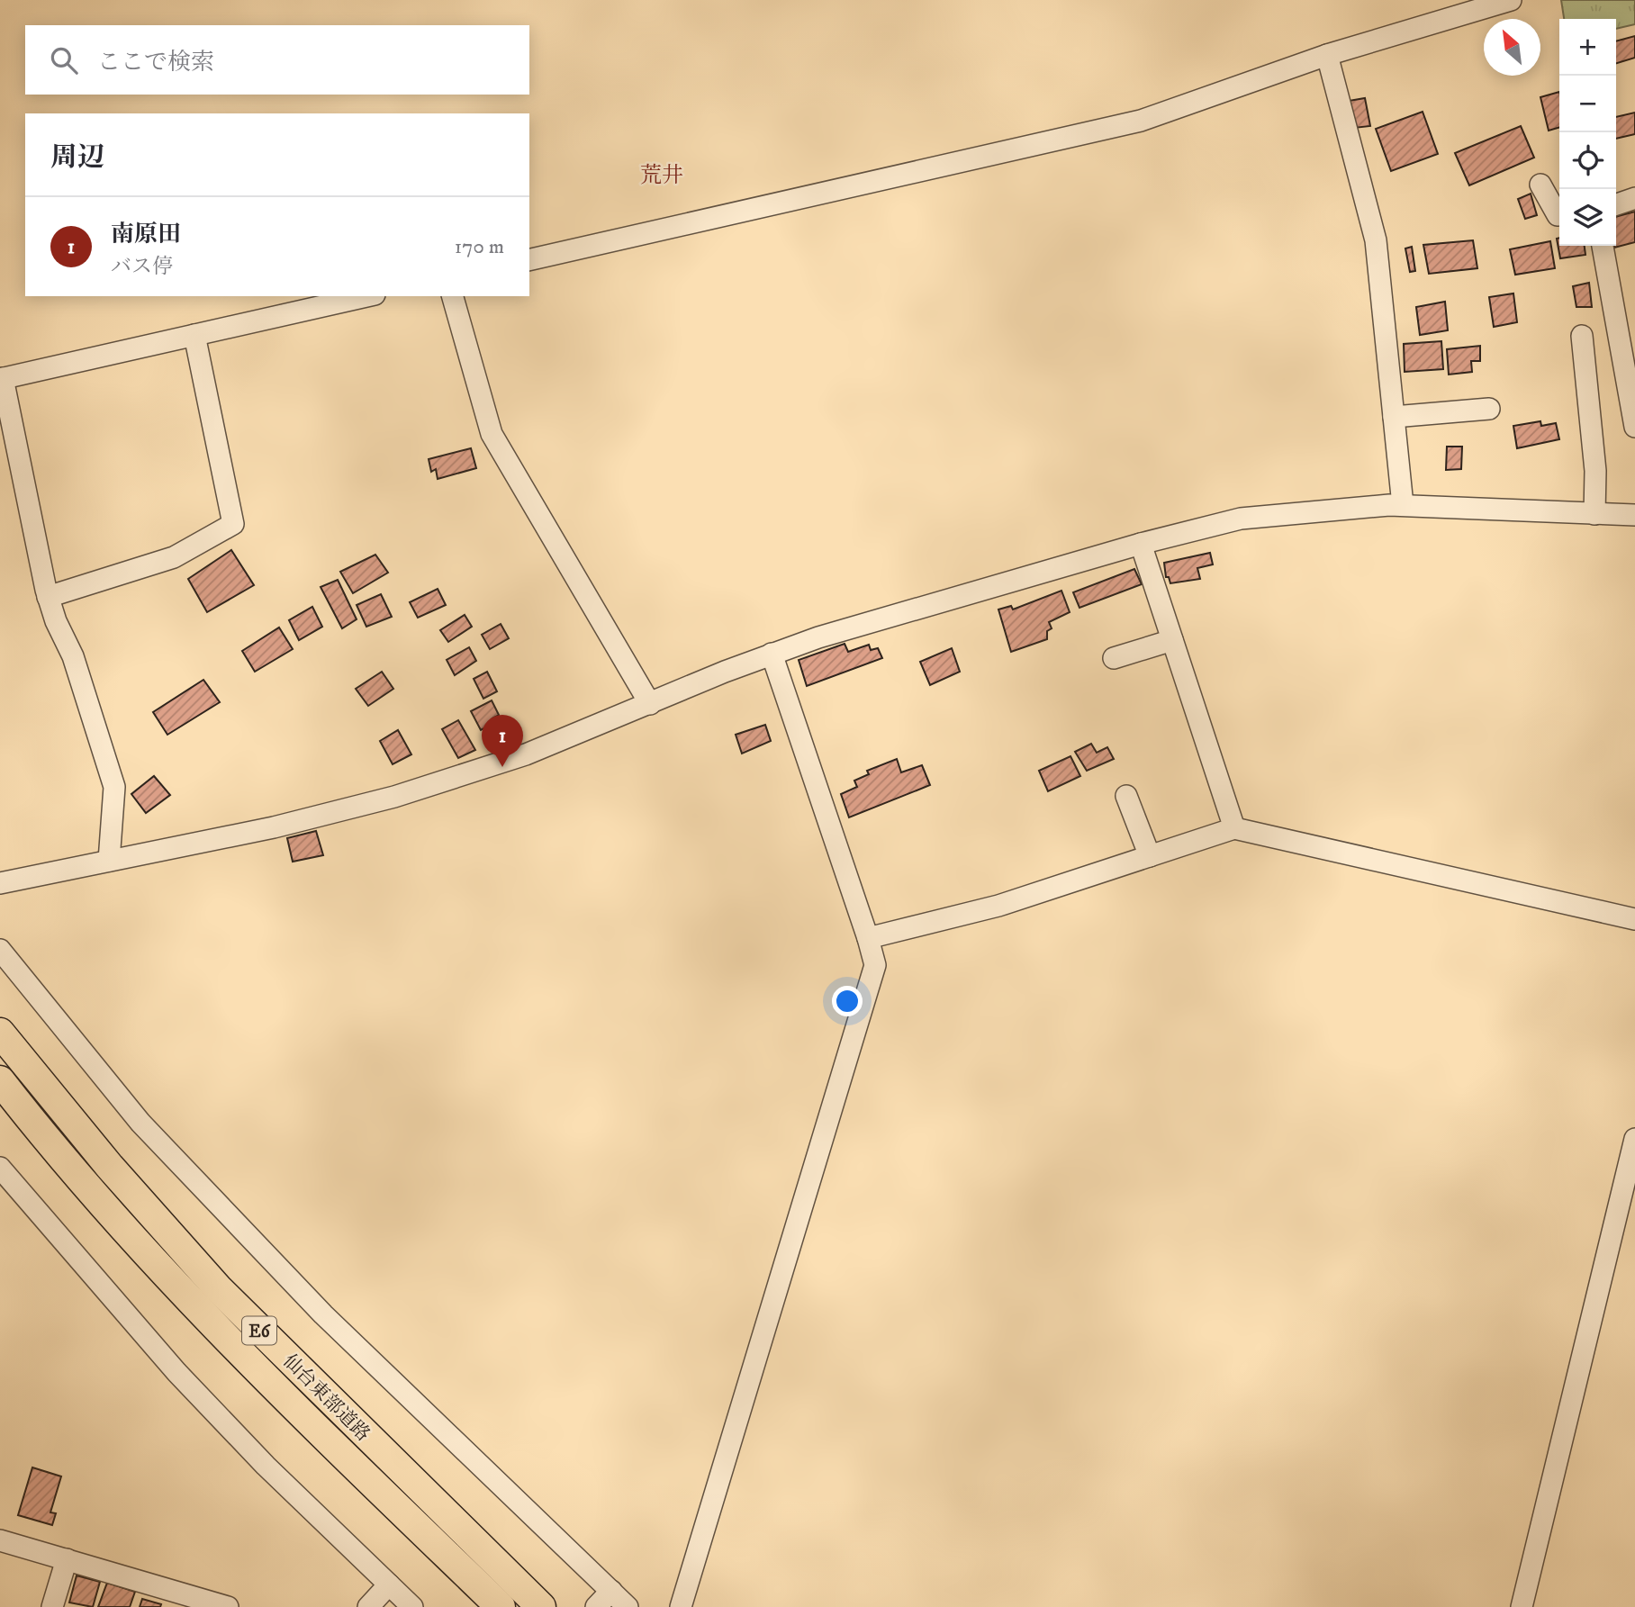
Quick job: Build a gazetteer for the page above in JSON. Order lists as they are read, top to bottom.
{
  "streets": {
    "highway": ["E6", "仙台東部道路"]
  },
  "districts": ["荒井"],
  "north": "top left",
  "page": {
    "map_buttons": ["+", "−"],
    "search": "ここで検索",
    "heading": "周辺",
    "list": [
      {
        "mark": "1",
        "name": "南原田",
        "note": "バス停",
        "value": "170 m"
      }
    ],
    "pins": "1"
  }
}
